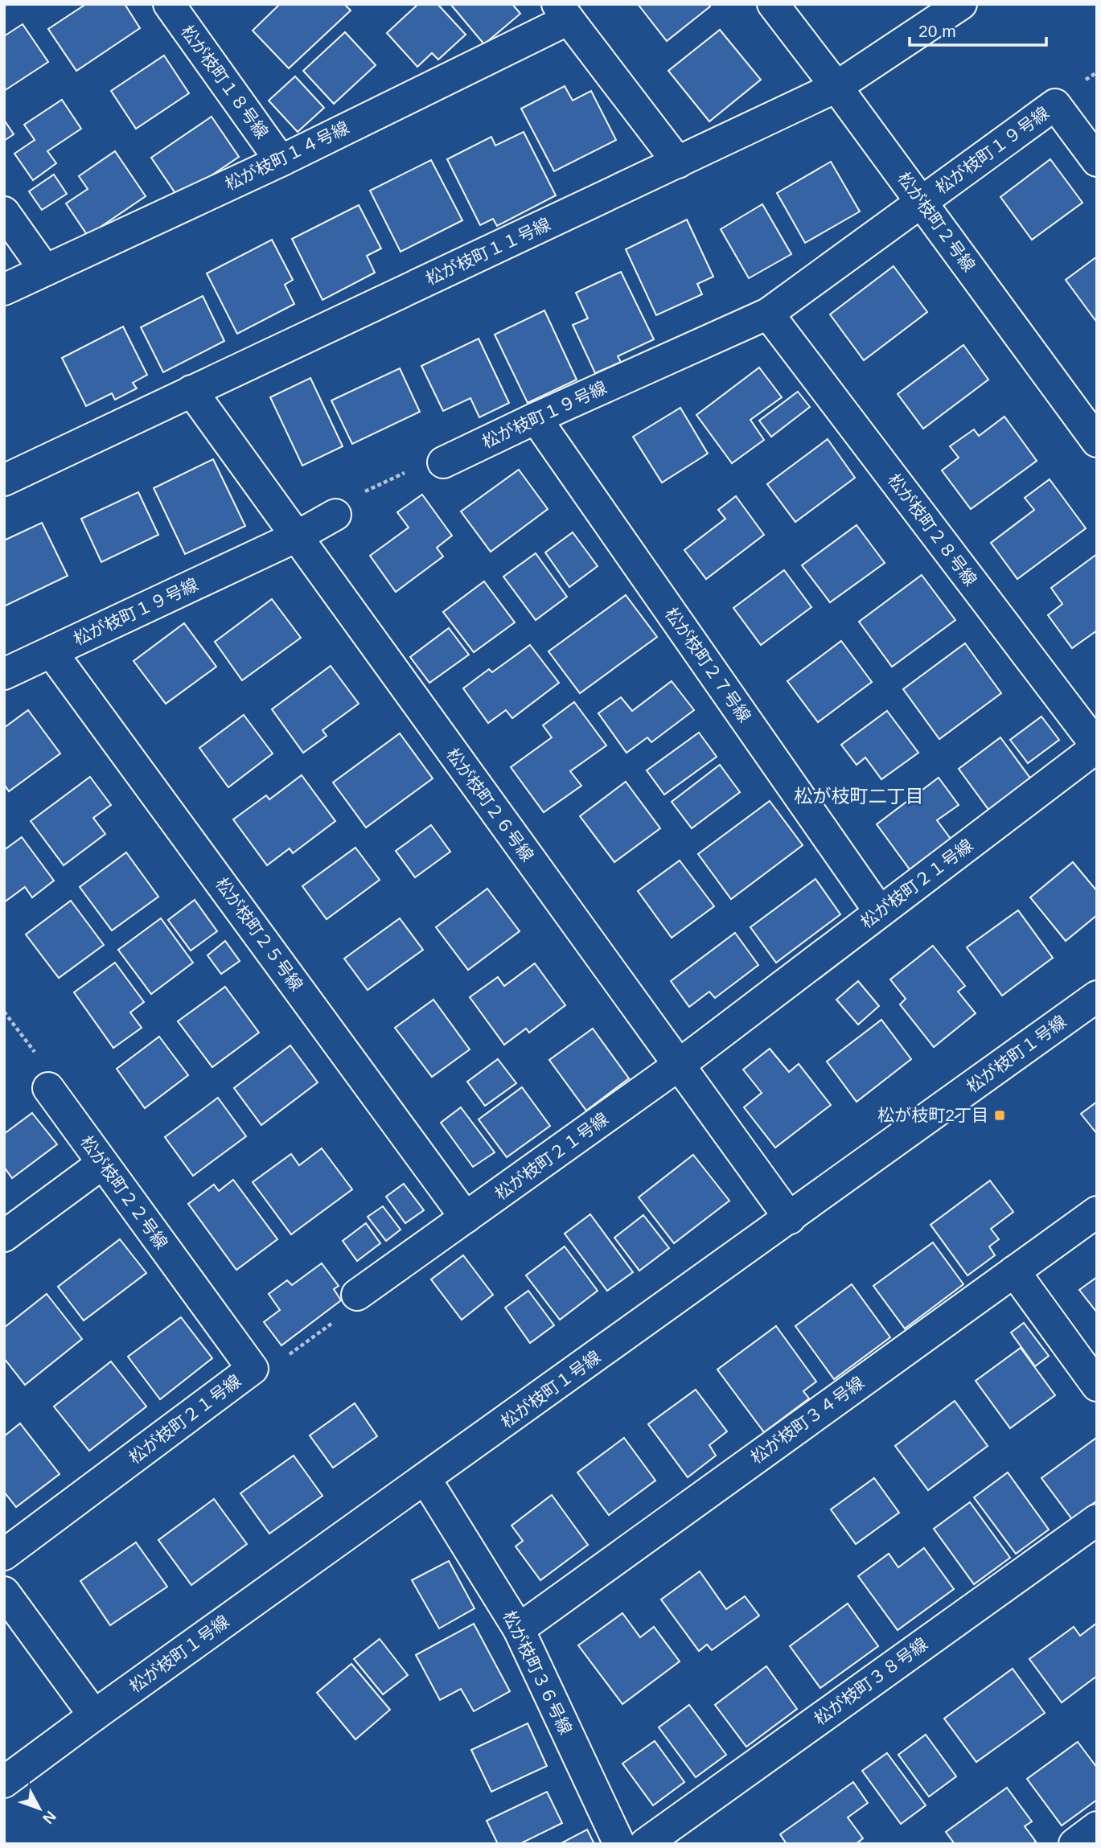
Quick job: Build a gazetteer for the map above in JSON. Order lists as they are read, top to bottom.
{
  "streets": {
    "street": [
      "松が枝町１８号線",
      "松が枝町１９号線",
      "松が枝町１４号線",
      "松が枝町２号線",
      "松が枝町１１号線",
      "松が枝町２８号線",
      "松が枝町２７号線",
      "松が枝町２６号線",
      "松が枝町２１号線",
      "松が枝町２５号線",
      "松が枝町１号線",
      "松が枝町２２号線",
      "松が枝町３４号線",
      "松が枝町３６号線",
      "松が枝町３８号線"
    ]
  },
  "crossings": [
    ["松が枝町１８号線", "松が枝町１４号線"],
    ["松が枝町１９号線", "松が枝町２号線"],
    ["松が枝町１９号線", "松が枝町２８号線"],
    ["松が枝町１９号線", "松が枝町２７号線"],
    ["松が枝町１９号線", "松が枝町２６号線"],
    ["松が枝町１９号線", "松が枝町２５号線"],
    ["松が枝町１４号線", "松が枝町１１号線"],
    ["松が枝町２号線", "松が枝町１１号線"],
    ["松が枝町１１号線", "松が枝町２６号線"],
    ["松が枝町２８号線", "松が枝町２１号線"],
    ["松が枝町２７号線", "松が枝町２１号線"],
    ["松が枝町２６号線", "松が枝町２１号線"],
    ["松が枝町２６号線", "松が枝町１号線"],
    ["松が枝町２１号線", "松が枝町２５号線"],
    ["松が枝町２１号線", "松が枝町２２号線"],
    ["松が枝町１号線", "松が枝町３６号線"],
    ["松が枝町３４号線", "松が枝町３６号線"]
  ],
  "districts": ["松が枝町二丁目"],
  "places": {
    "transit": ["松が枝町2丁目"]
  },
  "scale_bar": "20 m",
  "north": "bottom right"
}
